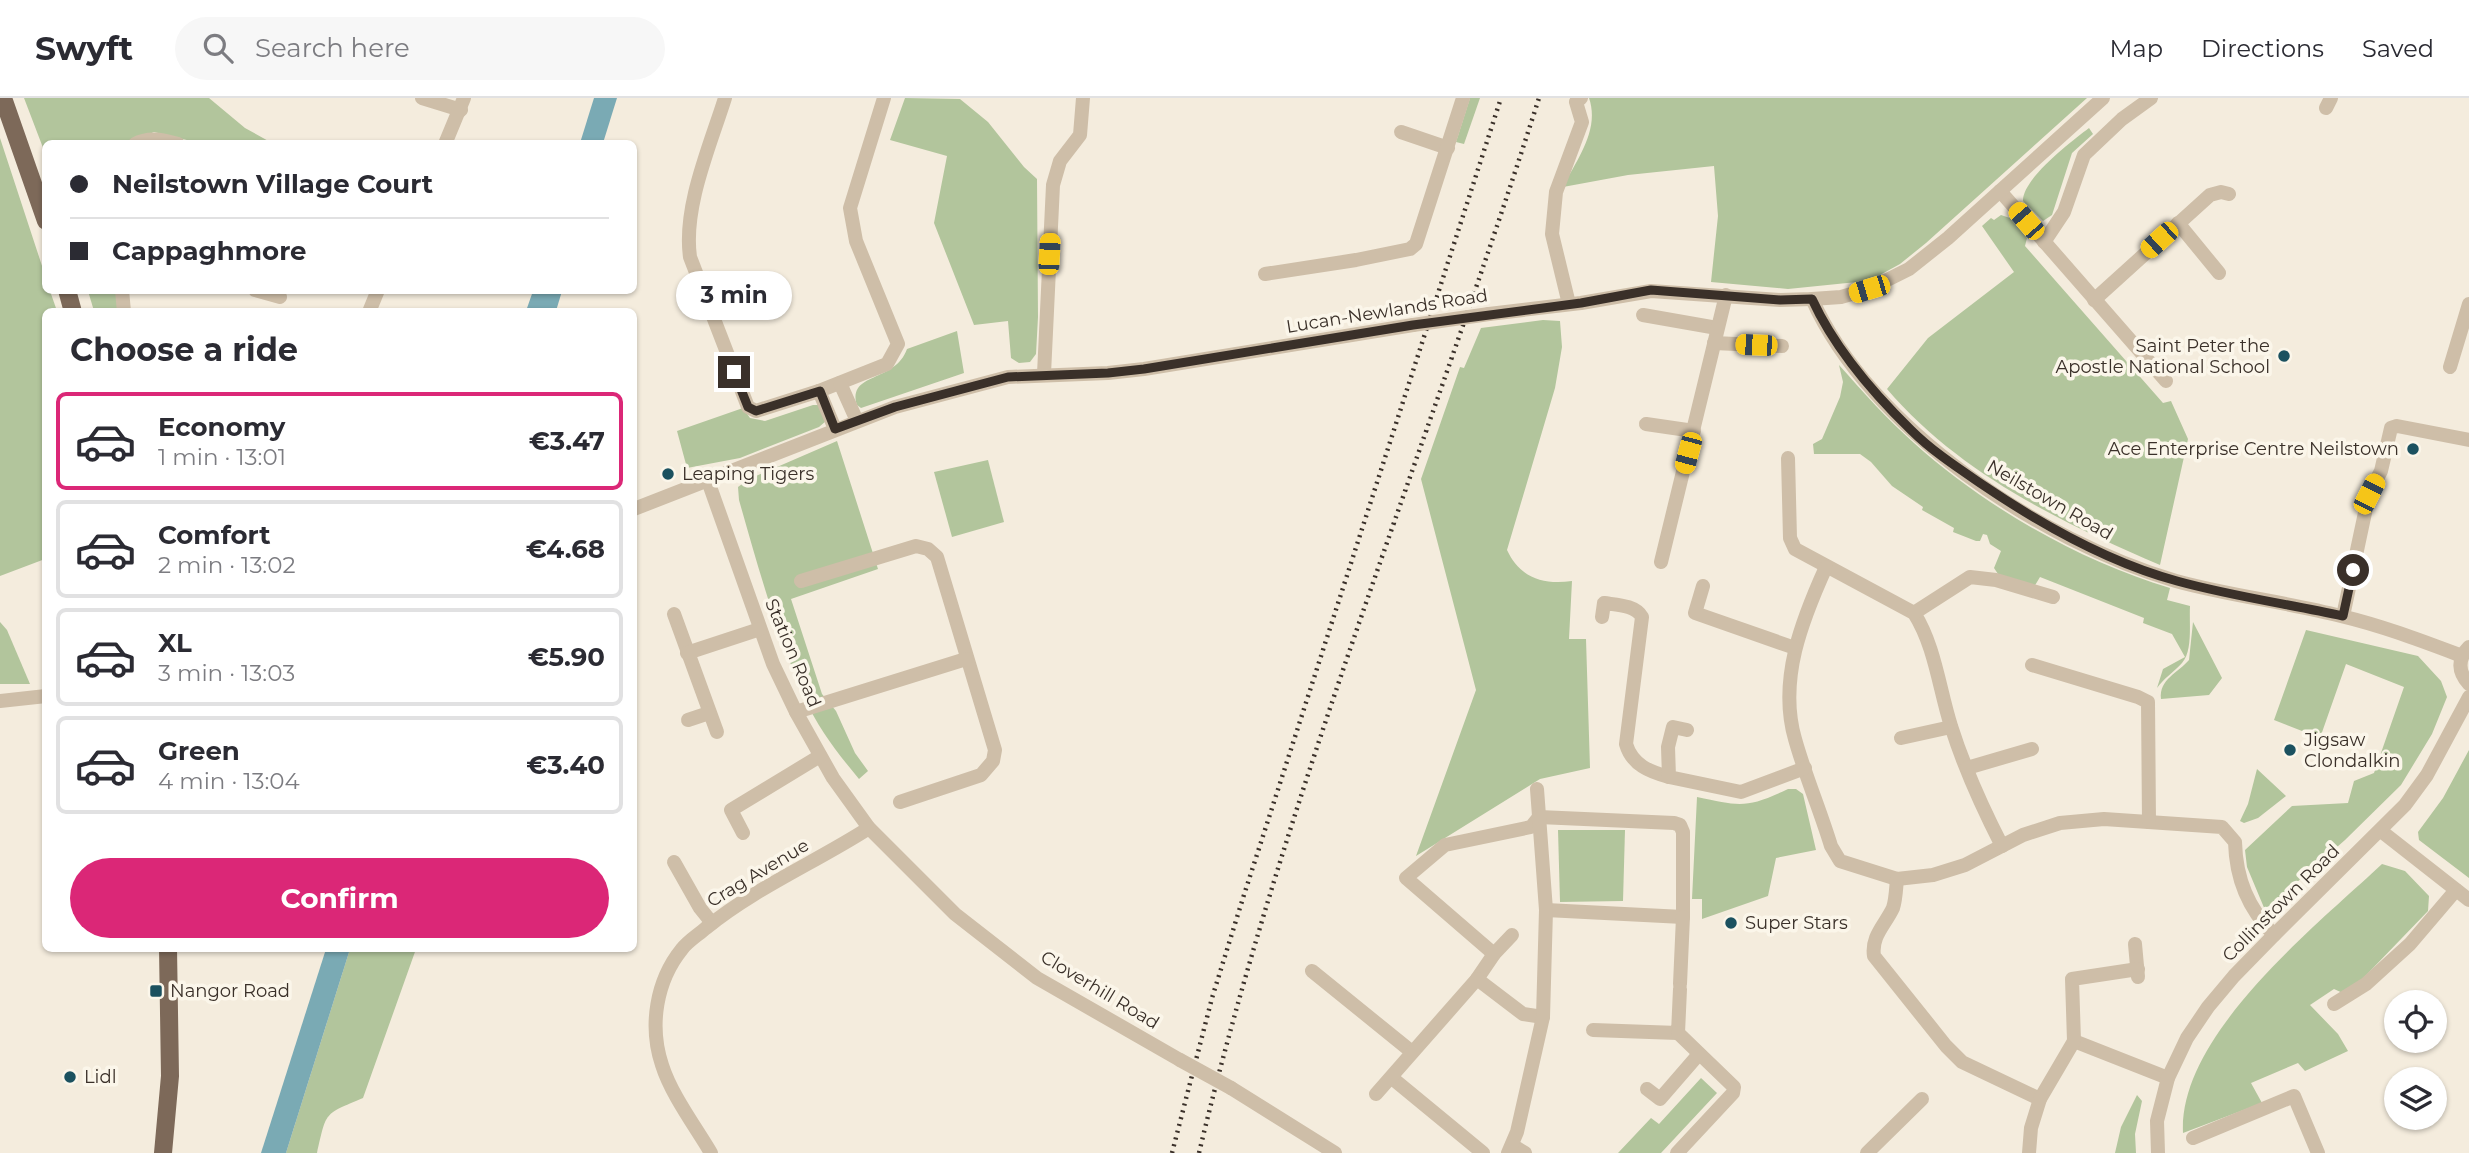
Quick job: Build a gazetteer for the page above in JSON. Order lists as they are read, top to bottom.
{
  "streets": {
    "street": [
      "Lucan-Newlands Road",
      "Neilstown Road",
      "Station Road",
      "Crag Avenue",
      "Collinstown Road",
      "Cloverhill Road"
    ]
  },
  "crossings": [
    ["Lucan-Newlands Road", "Neilstown Road"],
    ["Lucan-Newlands Road", "Station Road"],
    ["Station Road", "Crag Avenue"],
    ["Station Road", "Cloverhill Road"],
    ["Crag Avenue", "Cloverhill Road"]
  ],
  "places": {
    "other": [
      "Saint Peter the Apostle National School",
      "Ace Enterprise Centre Neilstown",
      "Leaping Tigers",
      "Jigsaw Clondalkin",
      "Super Stars",
      "Lidl"
    ],
    "transit": ["Nangor Road"]
  },
  "page": {
    "header": "Swyft",
    "search": "Search here",
    "nav": ["Map", "Directions", "Saved"],
    "banner": ["Neilstown Village Court", "Cappaghmore"],
    "bubble": "3 min",
    "heading": "Choose a ride",
    "list": [
      {
        "name": "Economy",
        "note": "1 min · 13:01",
        "value": "€3.47"
      },
      {
        "name": "Comfort",
        "note": "2 min · 13:02",
        "value": "€4.68"
      },
      {
        "name": "XL",
        "note": "3 min · 13:03",
        "value": "€5.90"
      },
      {
        "name": "Green",
        "note": "4 min · 13:04",
        "value": "€3.40"
      }
    ],
    "buttons": "Confirm"
  }
}
